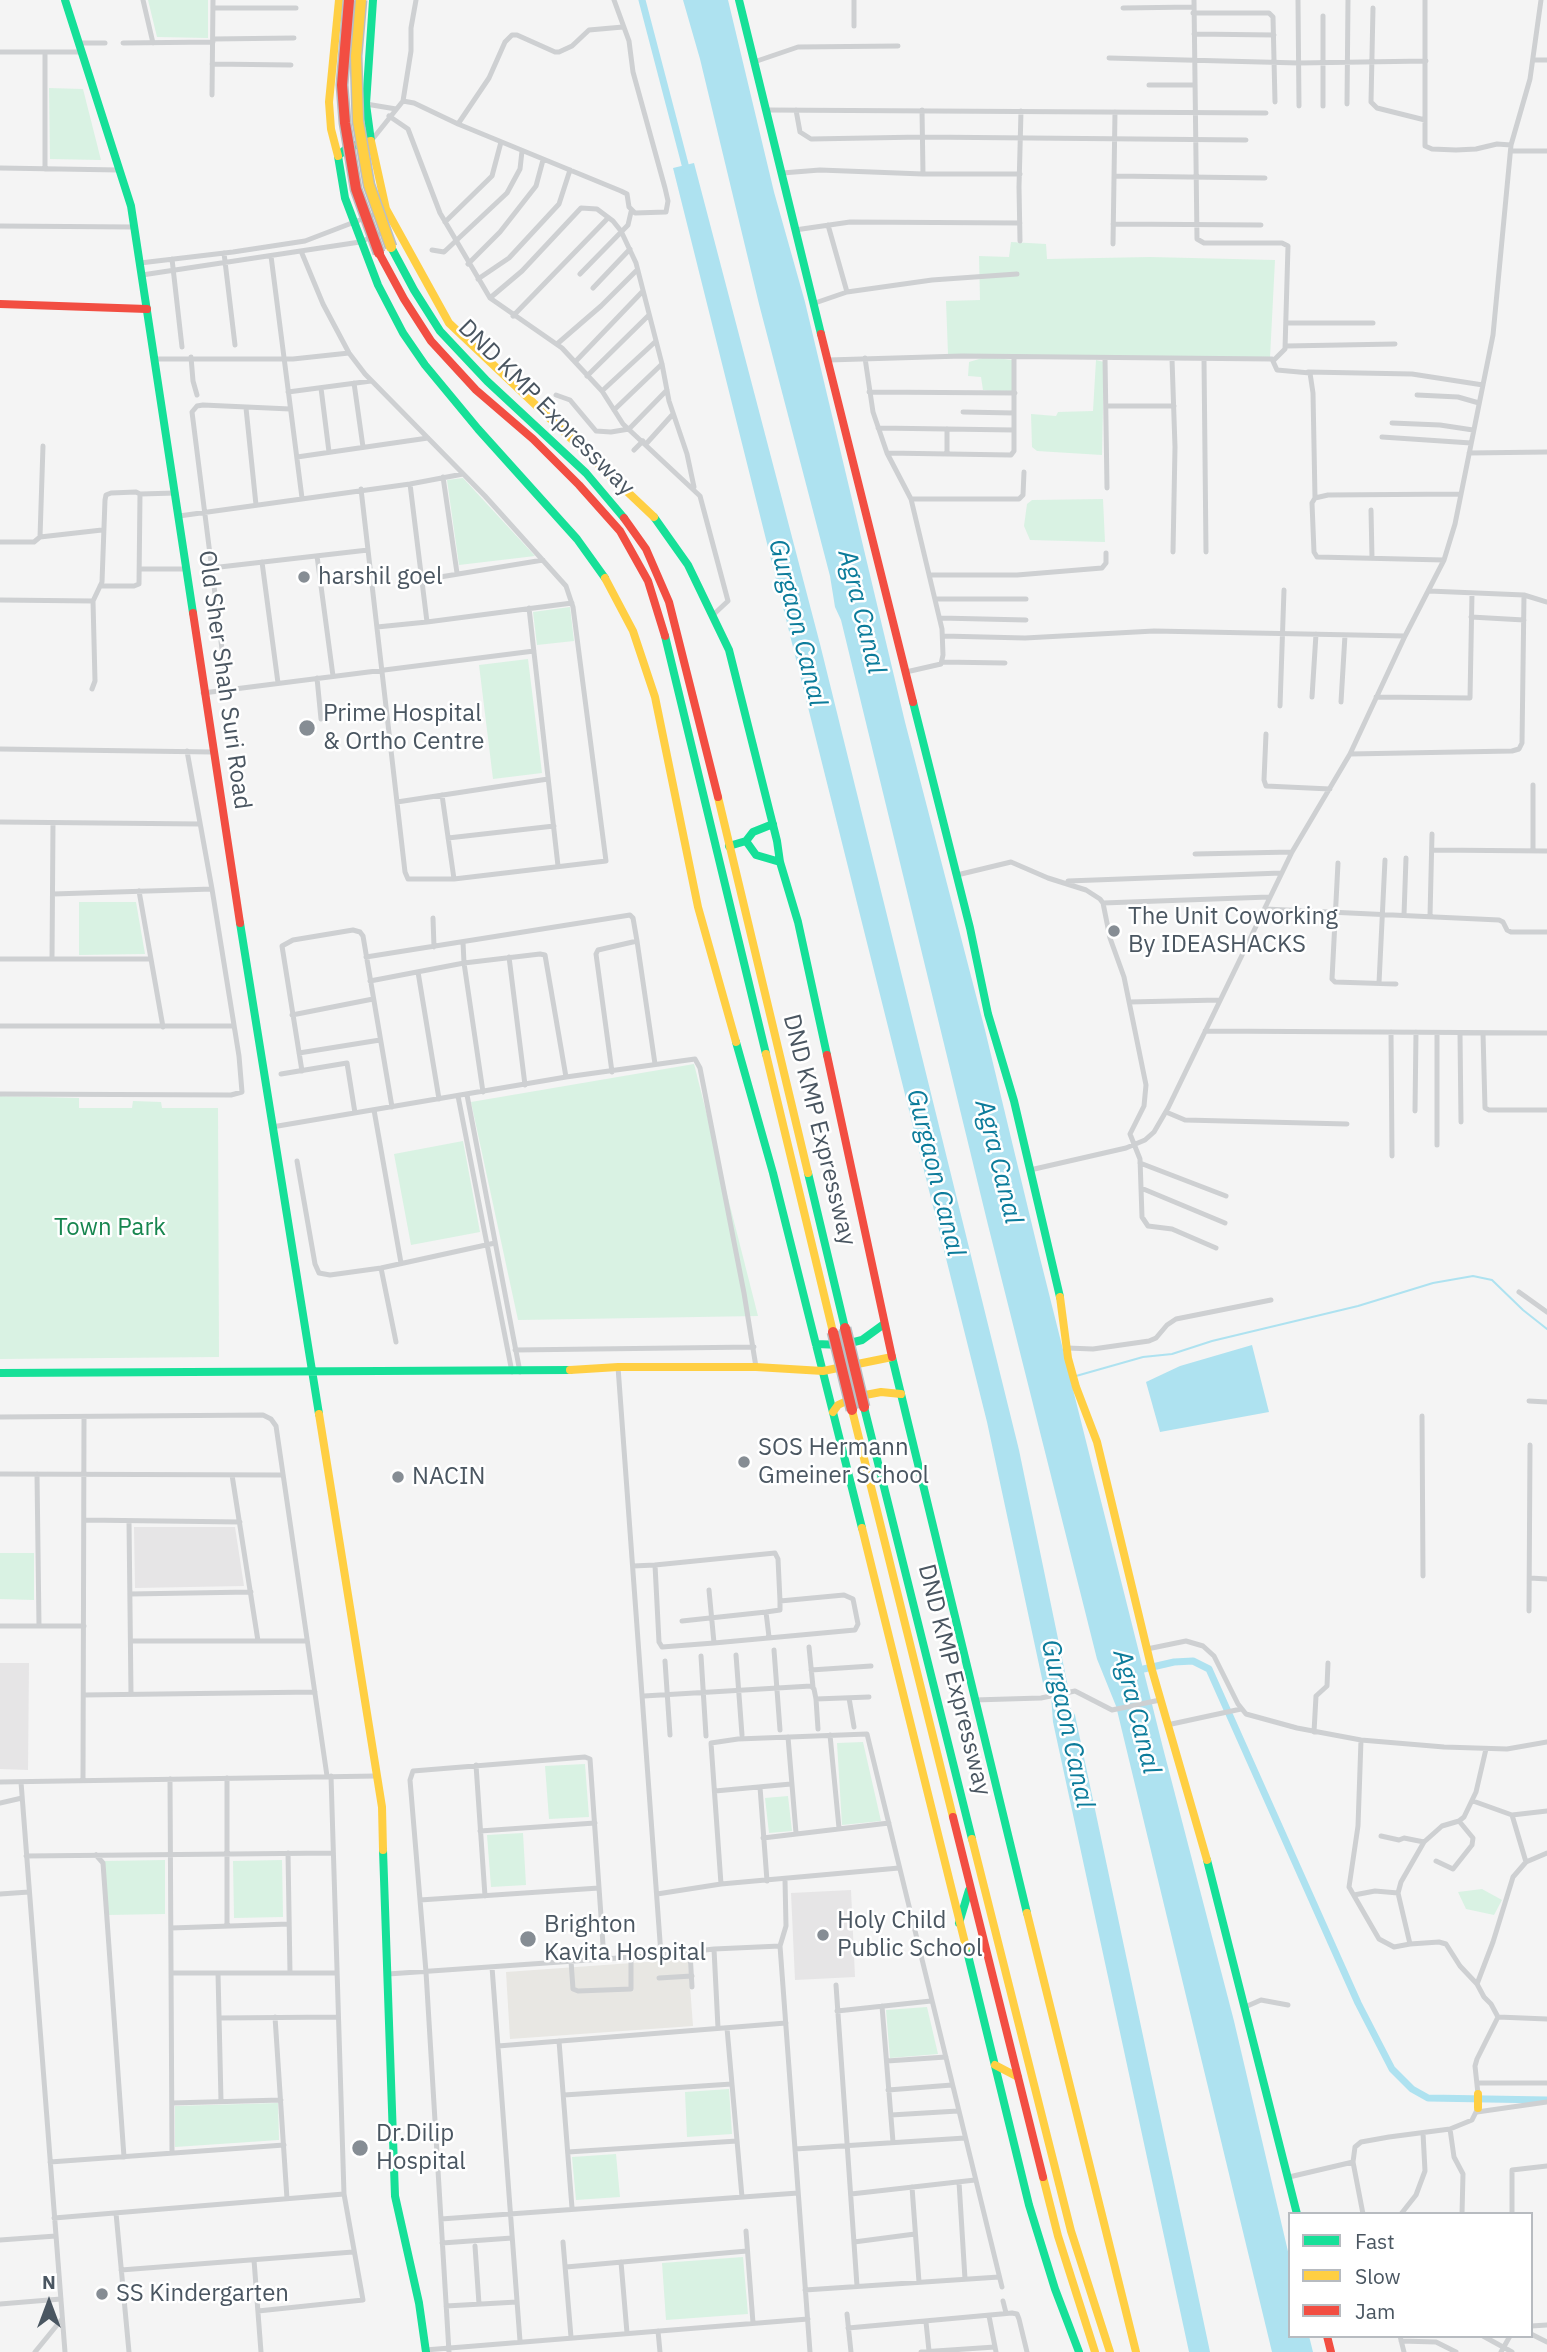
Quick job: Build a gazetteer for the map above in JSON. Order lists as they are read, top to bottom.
{
  "streets": {
    "main road": ["DND KMP Expressway", "Old Sher Shah Suri Road"]
  },
  "water": ["Agra Canal", "Gurgaon Canal"],
  "parks": ["Town Park"],
  "places": [
    "harshil goel",
    "Prime Hospital & Ortho Centre",
    "The Unit Coworking By IDEASHACKS",
    "SOS Hermann Gmeiner School",
    "NACIN",
    "Holy Child Public School",
    "Brighton Kavita Hospital",
    "Dr.Dilip Hospital",
    "SS Kindergarten"
  ],
  "legend": ["Fast", "Slow", "Jam"],
  "north": "top"
}
